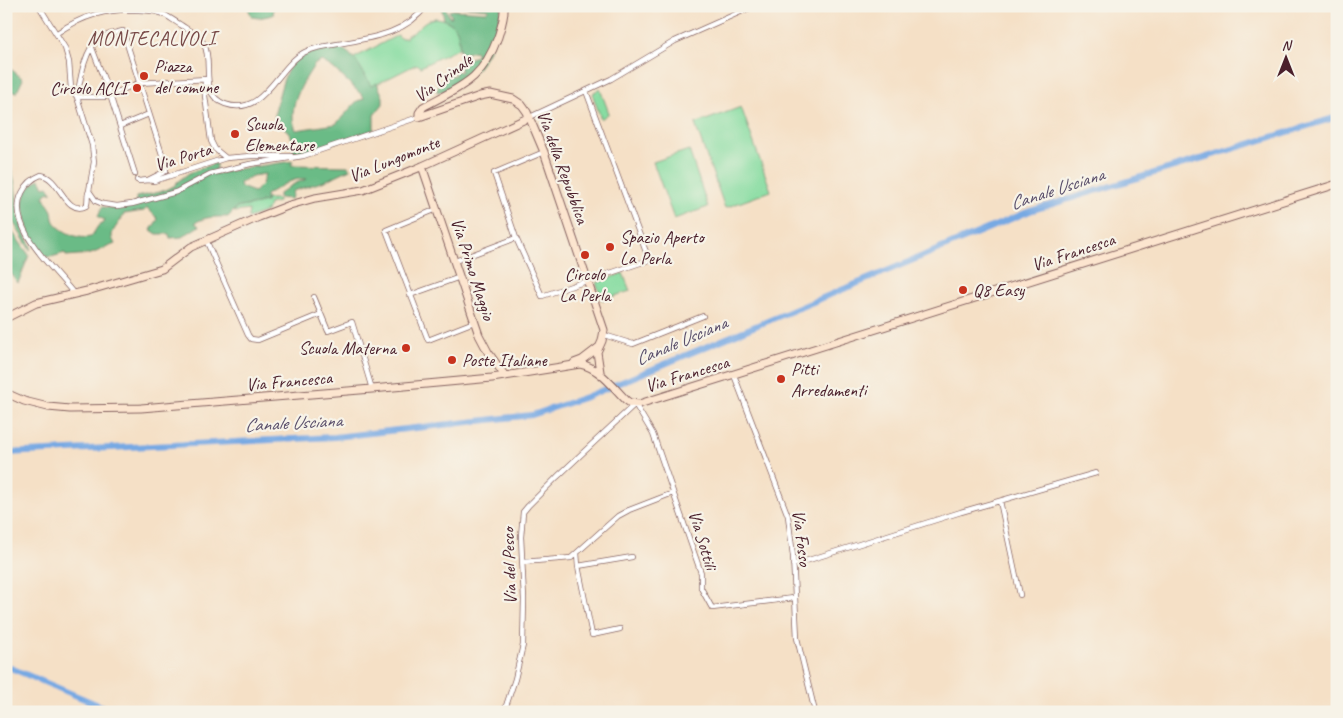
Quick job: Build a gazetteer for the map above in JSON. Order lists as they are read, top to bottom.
{
  "streets": {
    "main road": [
      "Via Crinale",
      "Via Lungomonte",
      "Via della Repubblica",
      "Via Francesca",
      "Via Primo Maggio"
    ],
    "street": [
      "Via Porta",
      "Via Fosso",
      "Via Sottili",
      "Via del Pesco"
    ]
  },
  "crossings": [
    ["Via Crinale", "Via della Repubblica"],
    ["Via Porta", "Via della Repubblica"],
    ["Via Lungomonte", "Via della Repubblica"],
    ["Via Lungomonte", "Via Primo Maggio"],
    ["Via Francesca", "Via Primo Maggio"],
    ["Via Francesca", "Via Fosso"],
    ["Via Francesca", "Via Sottili"],
    ["Via Francesca", "Via del Pesco"],
    ["Via Fosso", "Via Sottili"],
    ["Via Sottili", "Via del Pesco"]
  ],
  "districts": ["MONTECALVOLI"],
  "water": ["Canale Usciana"],
  "places": [
    "Piazza del comune",
    "Circolo ACLI",
    "Scuola Elementare",
    "Spazio Aperto La Perla",
    "Circolo La Perla",
    "Q8 Easy",
    "Scuola Materna",
    "Poste Italiane",
    "Pitti Arredamenti"
  ],
  "north": "top"
}
